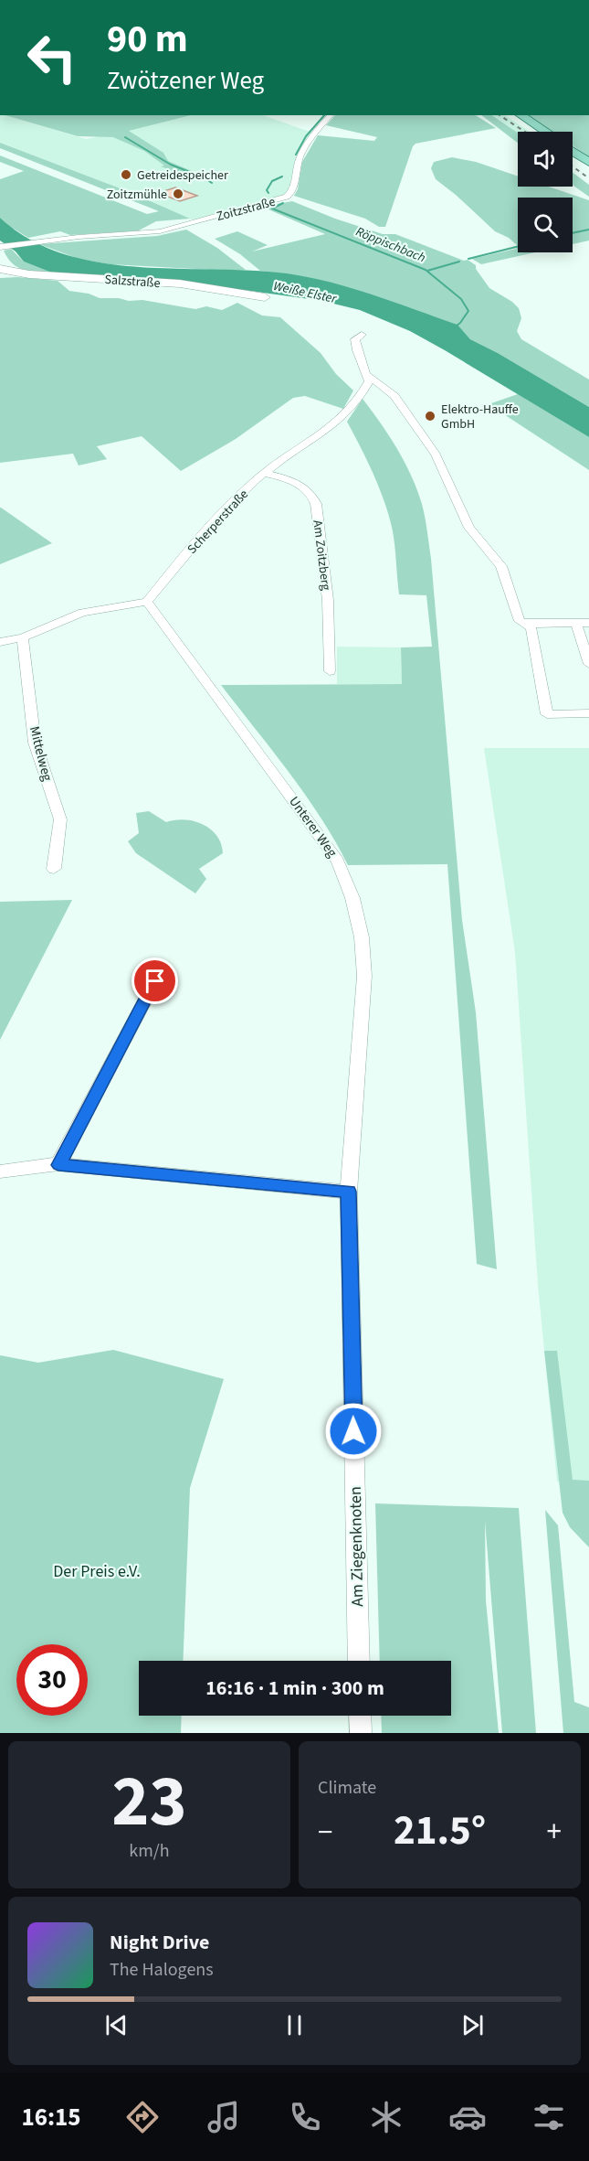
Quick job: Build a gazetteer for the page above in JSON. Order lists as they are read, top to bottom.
{
  "streets": {
    "main road": ["Salzstraße"],
    "street": [
      "Zoitzstraße",
      "Scherperstraße",
      "Am Zoitzberg",
      "Mittelweg",
      "Unterer Weg",
      "Am Ziegenknoten"
    ]
  },
  "crossings": [
    ["Scherperstraße", "Am Zoitzberg"],
    ["Scherperstraße", "Unterer Weg"],
    ["Unterer Weg", "Am Ziegenknoten"]
  ],
  "water": ["Röppischbach", "Weiße Elster"],
  "parks": ["Der Preis e.V."],
  "places": ["Getreidespeicher", "Zoitzmühle", "Elektro-Hauffe GmbH"],
  "page": {
    "turn": ["90 m", "Zwötzener Weg"],
    "limit": "30",
    "trip": "16:16 · 1 min · 300 m",
    "tile": [
      ["23", "km/h"],
      "Climate"
    ],
    "heat": ["−", "21.5°", "+"],
    "song": ["Night Drive", "The Halogens"],
    "tabs": "16:15"
  }
}
